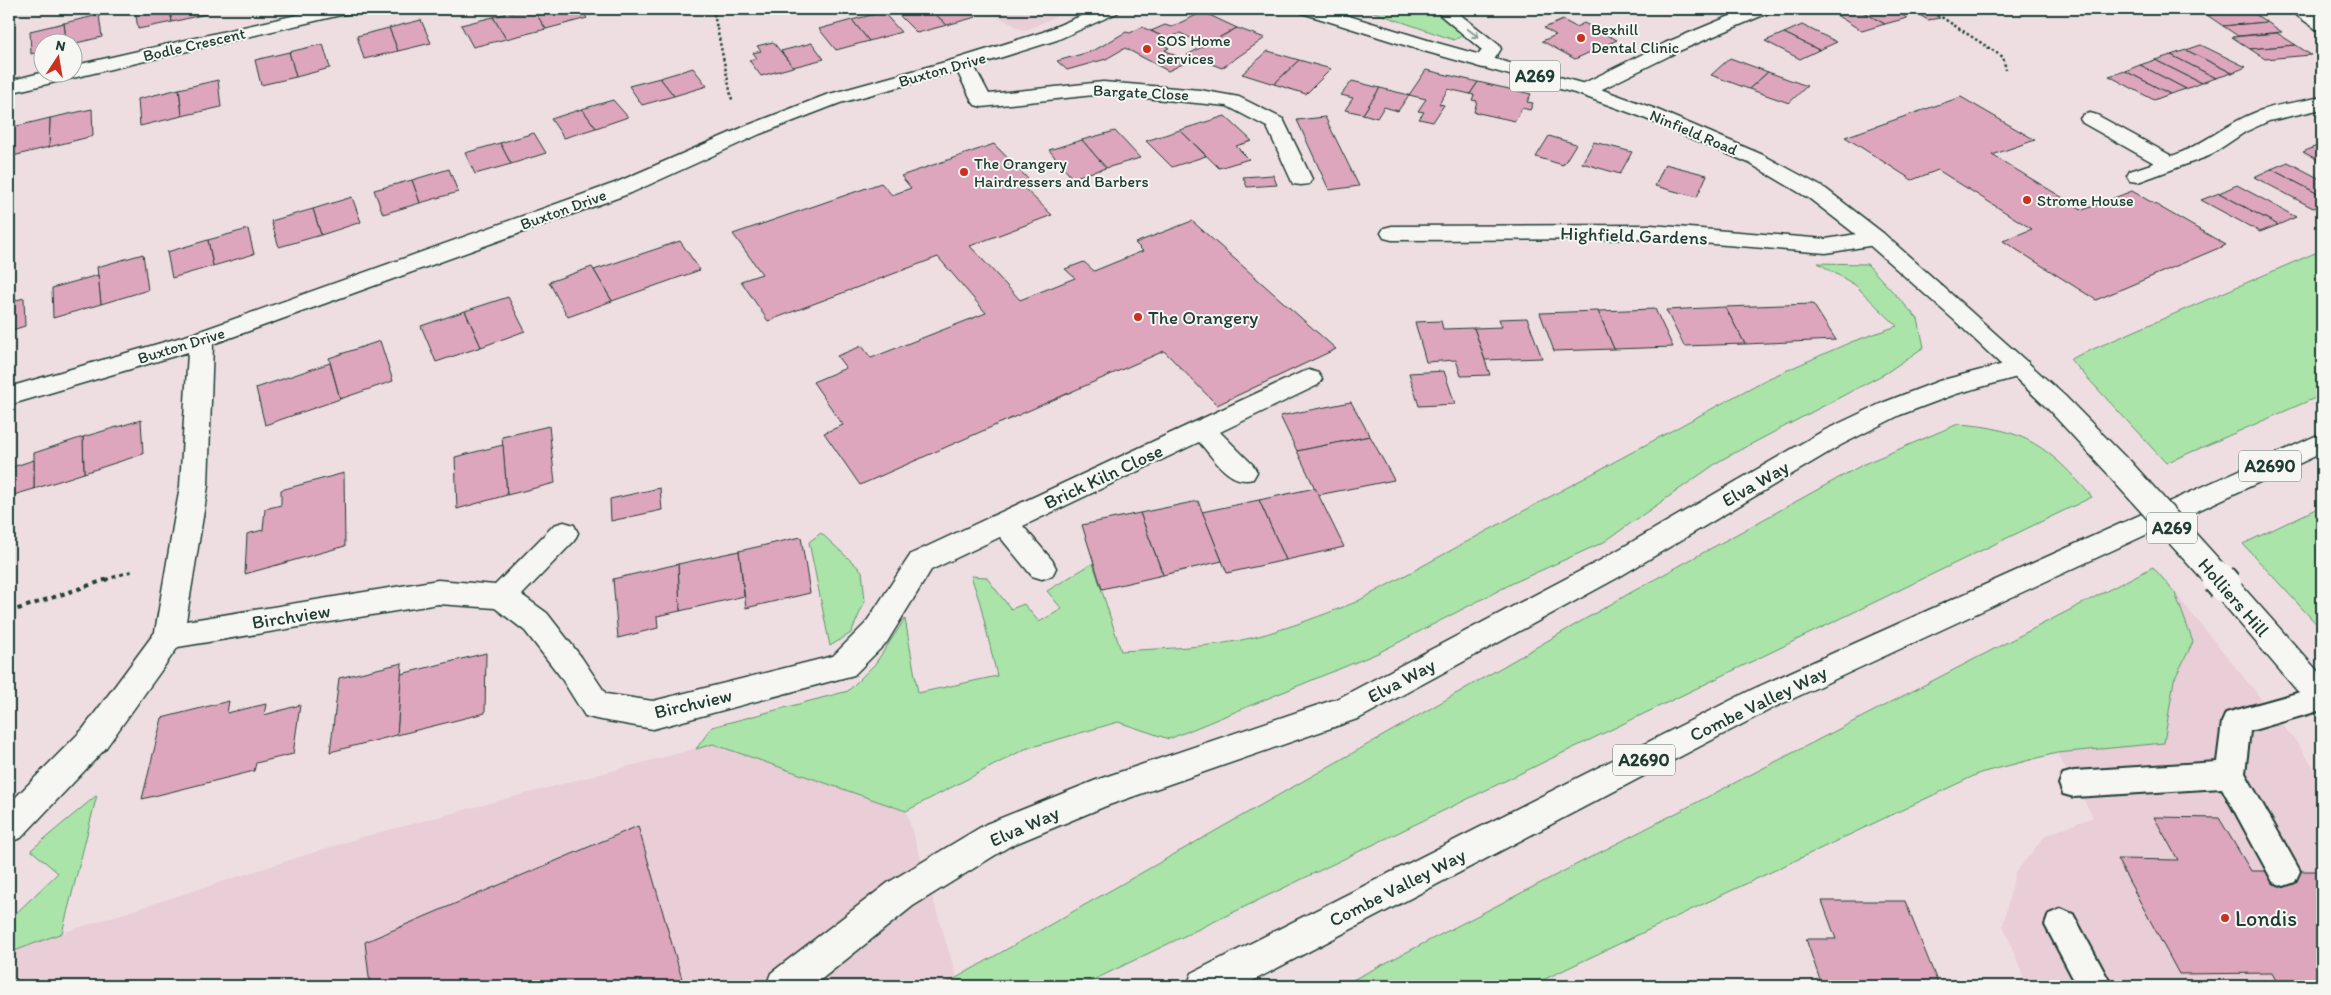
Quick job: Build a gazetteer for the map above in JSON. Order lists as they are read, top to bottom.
{
  "streets": {
    "street": [
      "Bodle Crescent",
      "Buxton Drive",
      "A269",
      "Bargate Close",
      "Ninfield Road",
      "Highfield Gardens",
      "A2690",
      "Brick Kiln Close",
      "Elva Way",
      "Holliers Hill",
      "Birchview",
      "Combe Valley Way"
    ]
  },
  "crossings": [
    ["Buxton Drive", "Bargate Close"],
    ["Ninfield Road", "Highfield Gardens"],
    ["Ninfield Road", "Elva Way"],
    ["Ninfield Road", "Holliers Hill"],
    ["Brick Kiln Close", "Birchview"],
    ["Elva Way", "Holliers Hill"]
  ],
  "places": [
    "Bexhill Dental Clinic",
    "SOS Home Services",
    "The Orangery Hairdressers and Barbers",
    "Strome House",
    "The Orangery",
    "Londis"
  ],
  "north": "top"
}
